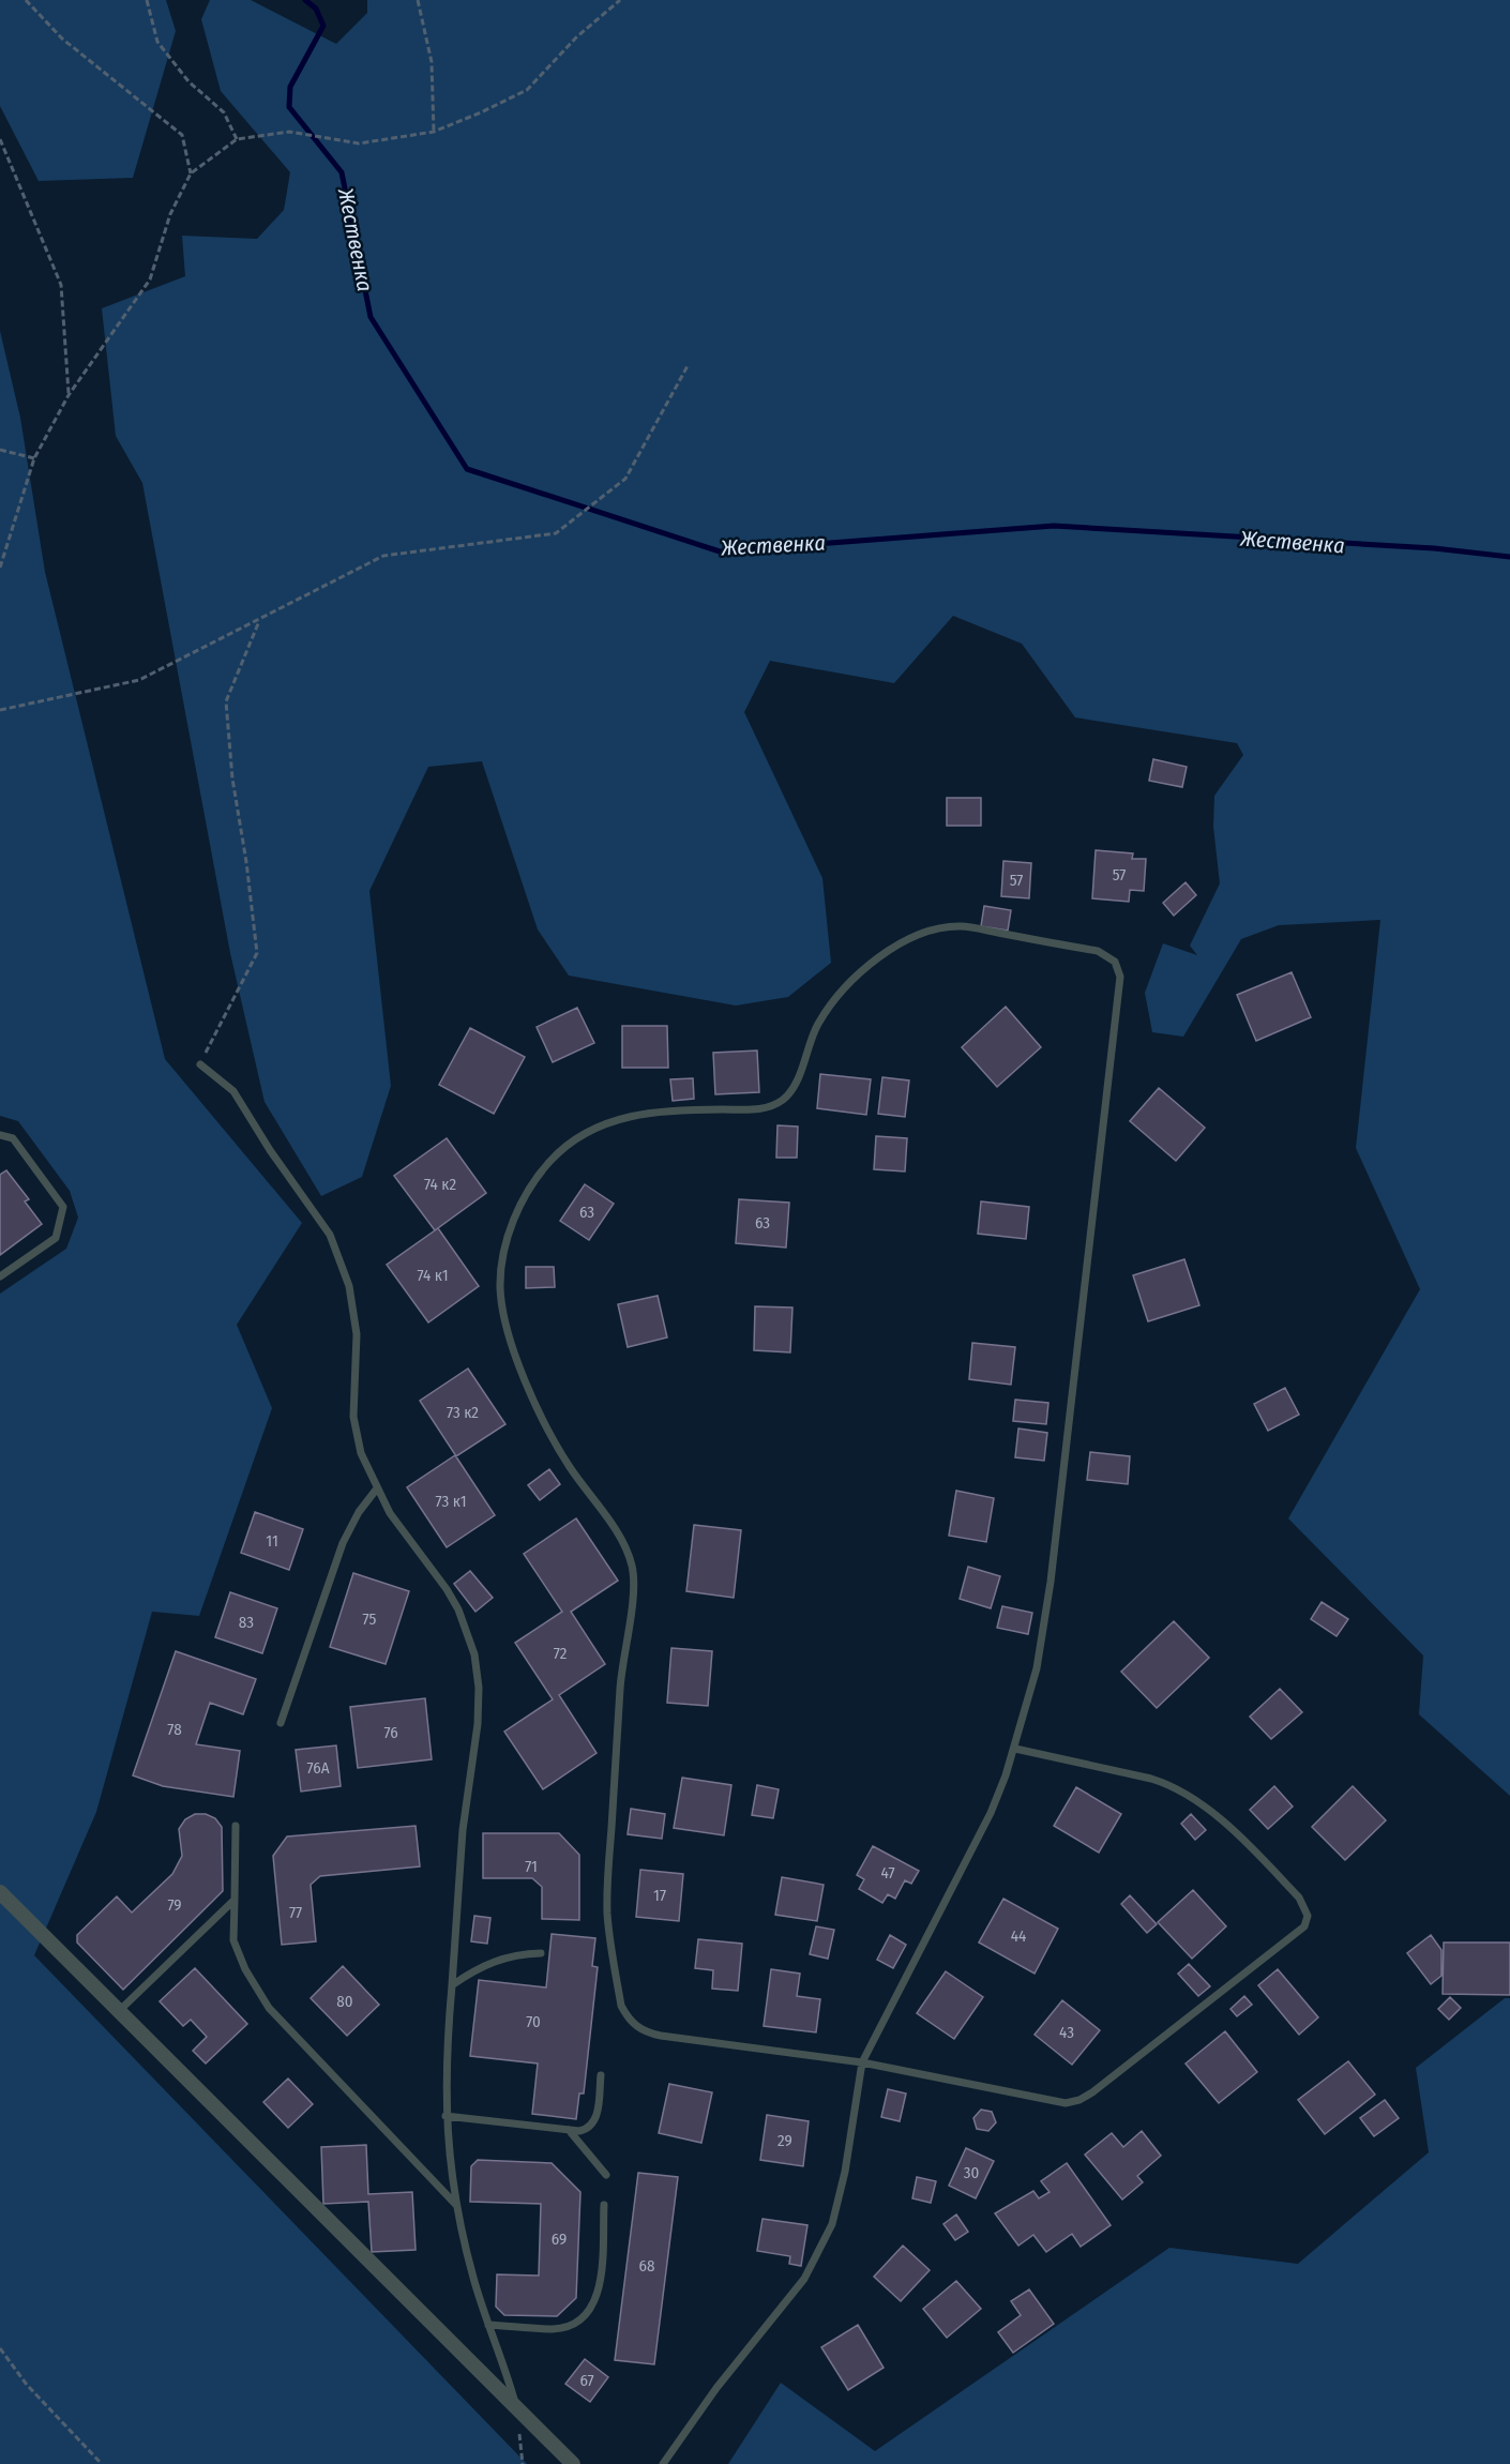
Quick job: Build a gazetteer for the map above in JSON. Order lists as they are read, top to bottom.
{
  "water": ["Жественка"],
  "house_numbers": [
    "57",
    "57",
    "74 к2",
    "63",
    "63",
    "74 к1",
    "73 к2",
    "73 к1",
    "11",
    "75",
    "83",
    "72",
    "78",
    "76",
    "76А",
    "71",
    "47",
    "17",
    "79",
    "77",
    "44",
    "80",
    "70",
    "43",
    "29",
    "30",
    "69",
    "68",
    "67"
  ]
}
